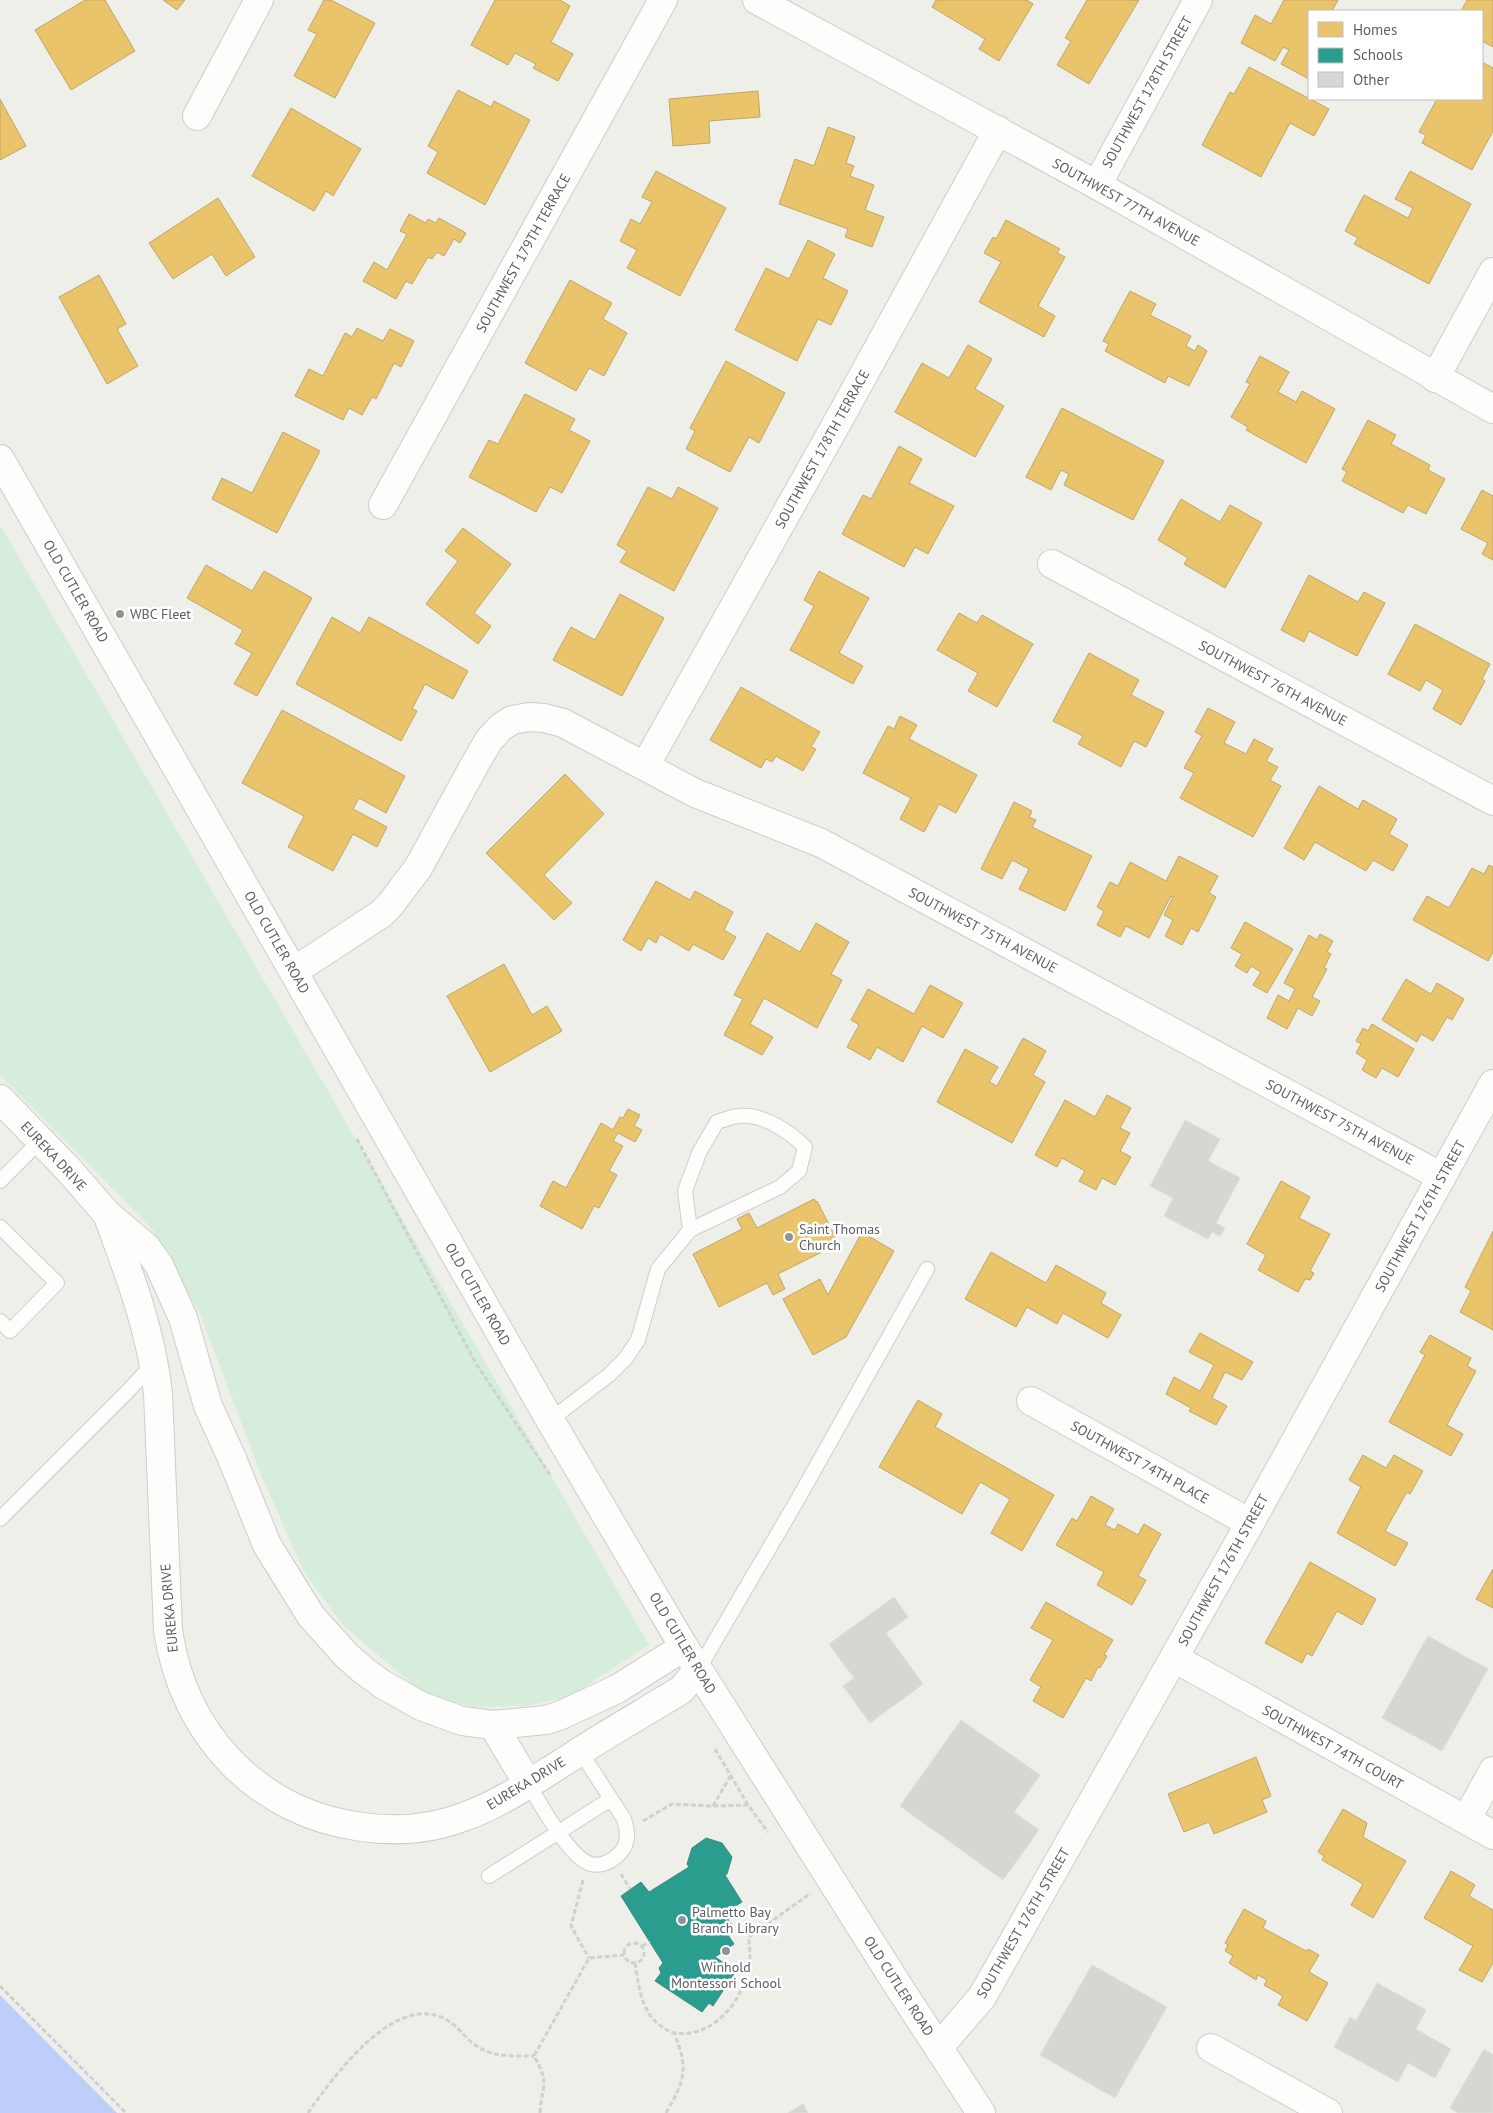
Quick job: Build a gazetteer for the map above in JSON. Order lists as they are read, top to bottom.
{
  "streets": {
    "street": [
      "SOUTHWEST 178TH STREET",
      "SOUTHWEST 77TH AVENUE",
      "SOUTHWEST 179TH TERRACE",
      "SOUTHWEST 178TH TERRACE",
      "OLD CUTLER ROAD",
      "SOUTHWEST 76TH AVENUE",
      "SOUTHWEST 75TH AVENUE",
      "EUREKA DRIVE",
      "SOUTHWEST 176TH STREET",
      "SOUTHWEST 74TH PLACE",
      "SOUTHWEST 74TH COURT"
    ]
  },
  "crossings": [
    ["SOUTHWEST 178TH STREET", "SOUTHWEST 77TH AVENUE"],
    ["SOUTHWEST 77TH AVENUE", "SOUTHWEST 178TH TERRACE"],
    ["SOUTHWEST 178TH TERRACE", "SOUTHWEST 75TH AVENUE"],
    ["OLD CUTLER ROAD", "SOUTHWEST 75TH AVENUE"],
    ["OLD CUTLER ROAD", "EUREKA DRIVE"],
    ["OLD CUTLER ROAD", "SOUTHWEST 176TH STREET"],
    ["SOUTHWEST 75TH AVENUE", "SOUTHWEST 176TH STREET"],
    ["SOUTHWEST 176TH STREET", "SOUTHWEST 74TH PLACE"],
    ["SOUTHWEST 176TH STREET", "SOUTHWEST 74TH COURT"]
  ],
  "places": [
    "WBC Fleet",
    "Saint Thomas Church",
    "Palmetto Bay Branch Library",
    "Winhold Montessori School"
  ],
  "legend": ["Homes", "Schools", "Other"]
}
